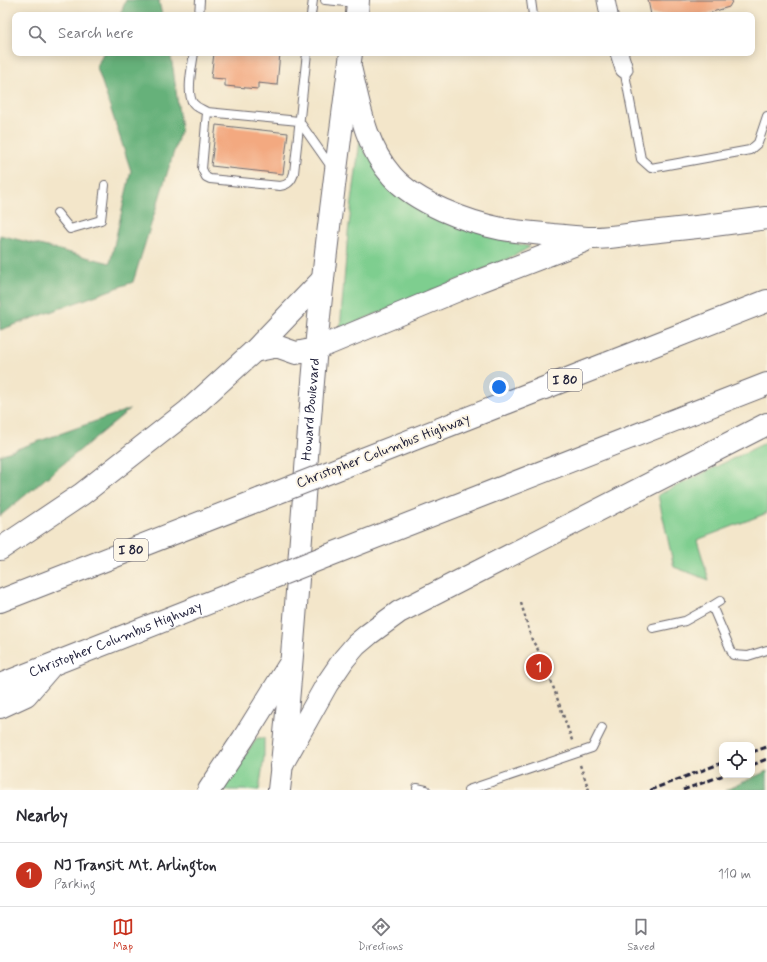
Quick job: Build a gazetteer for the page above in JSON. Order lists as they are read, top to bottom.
{
  "streets": {
    "main road": ["I 80", "Howard Boulevard", "Christopher Columbus Highway"]
  },
  "page": {
    "search": "Search here",
    "pins": "1",
    "heading": "Nearby",
    "list": [
      {
        "mark": "1",
        "name": "NJ Transit Mt. Arlington",
        "note": "Parking",
        "value": "110 m"
      }
    ],
    "nav": ["Map", "Directions", "Saved"]
  }
}
